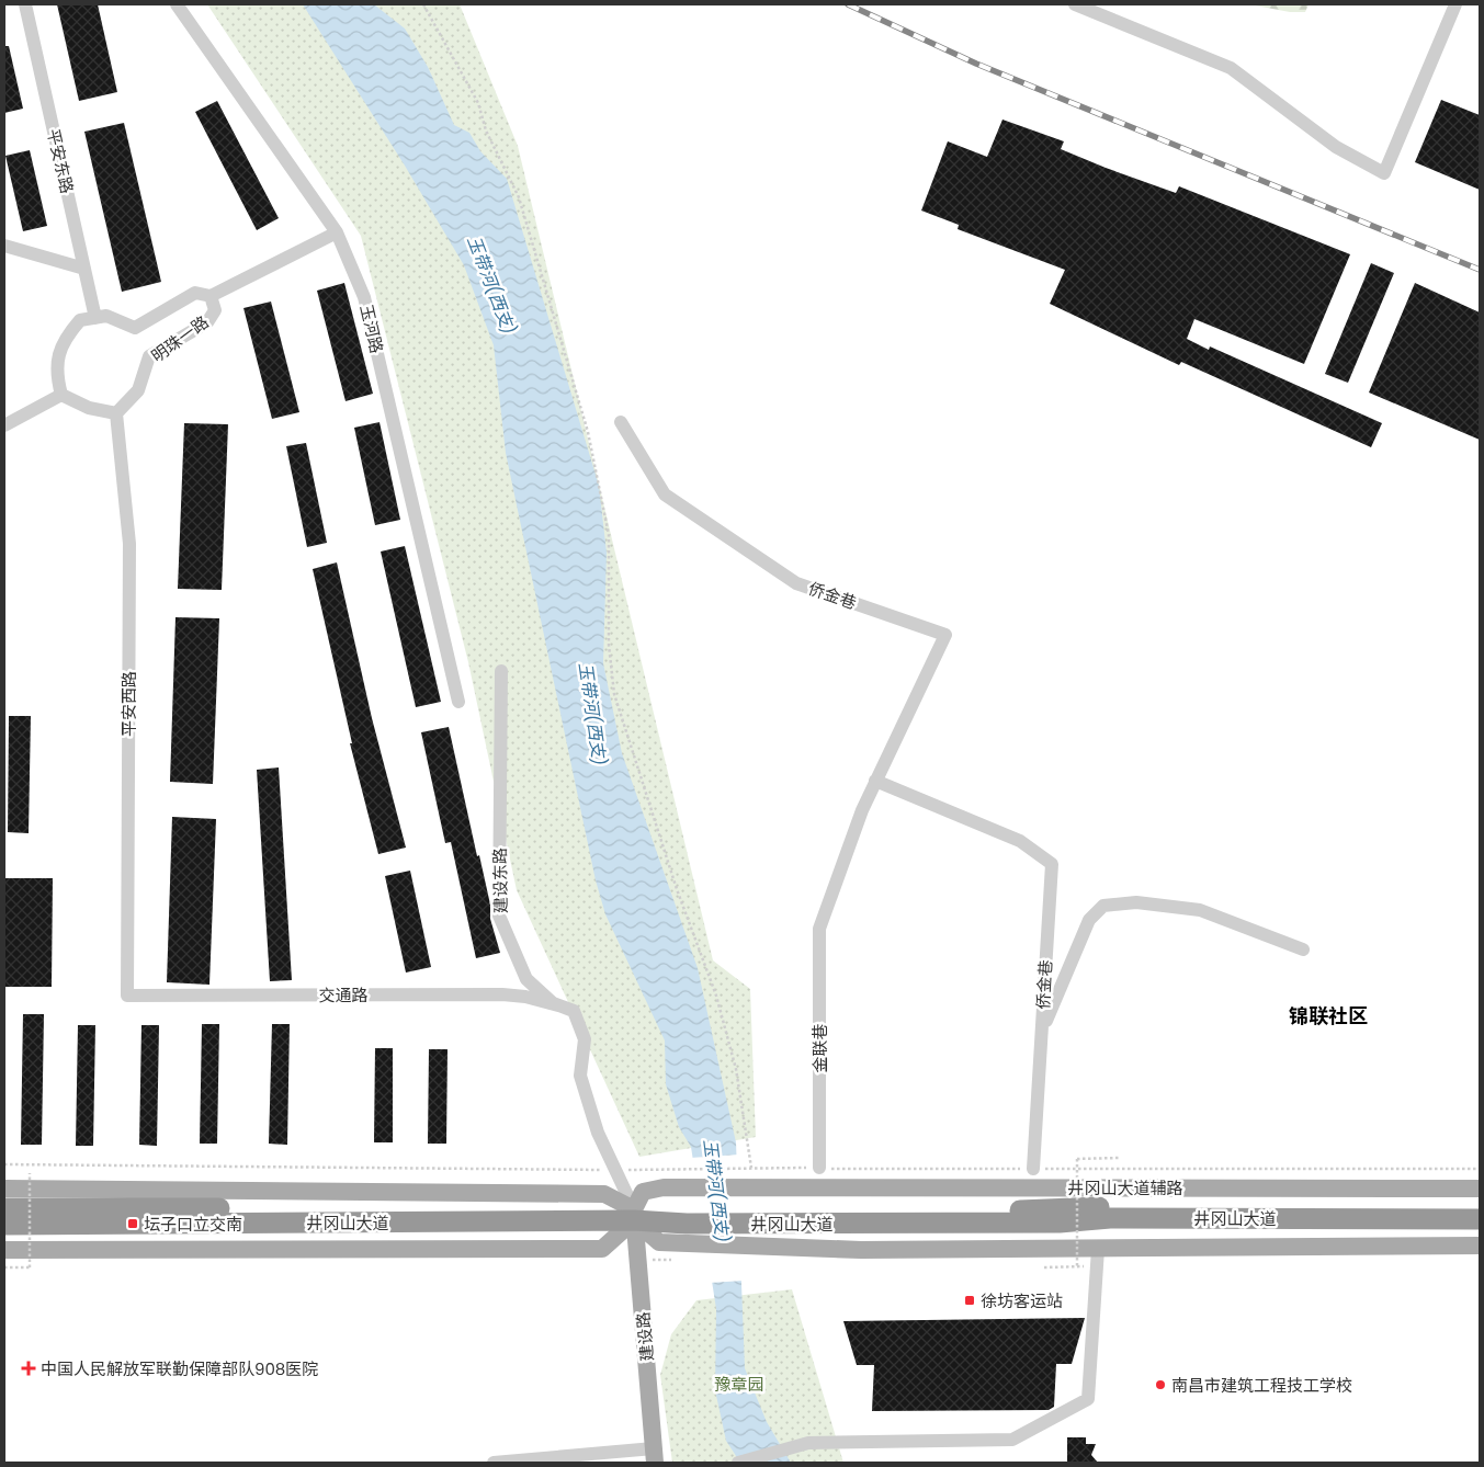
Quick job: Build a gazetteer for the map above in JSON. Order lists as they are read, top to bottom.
{
  "streets": {
    "highway": ["井冈山大道"],
    "main road": ["井冈山大道辅路", "建设路"],
    "street": [
      "平安东路",
      "玉河路",
      "明珠一路",
      "侨金巷",
      "平安西路",
      "建设东路",
      "交通路",
      "金联巷"
    ]
  },
  "crossings": [
    ["平安东路", "明珠一路"],
    ["玉河路", "明珠一路"],
    ["明珠一路", "平安西路"],
    ["侨金巷", "金联巷"],
    ["平安西路", "交通路"],
    ["建设东路", "交通路"],
    ["建设东路", "井冈山大道辅路"],
    ["建设东路", "井冈山大道"],
    ["建设东路", "建设路"],
    ["井冈山大道辅路", "井冈山大道"],
    ["井冈山大道辅路", "建设路"],
    ["井冈山大道", "建设路"]
  ],
  "districts": ["锦联社区"],
  "water": ["玉带河(西支)"],
  "parks": ["豫章园"],
  "places": {
    "transit": ["坛子口立交南", "徐坊客运站"],
    "health": ["中国人民解放军联勤保障部队908医院"],
    "other": ["南昌市建筑工程技工学校"]
  }
}
